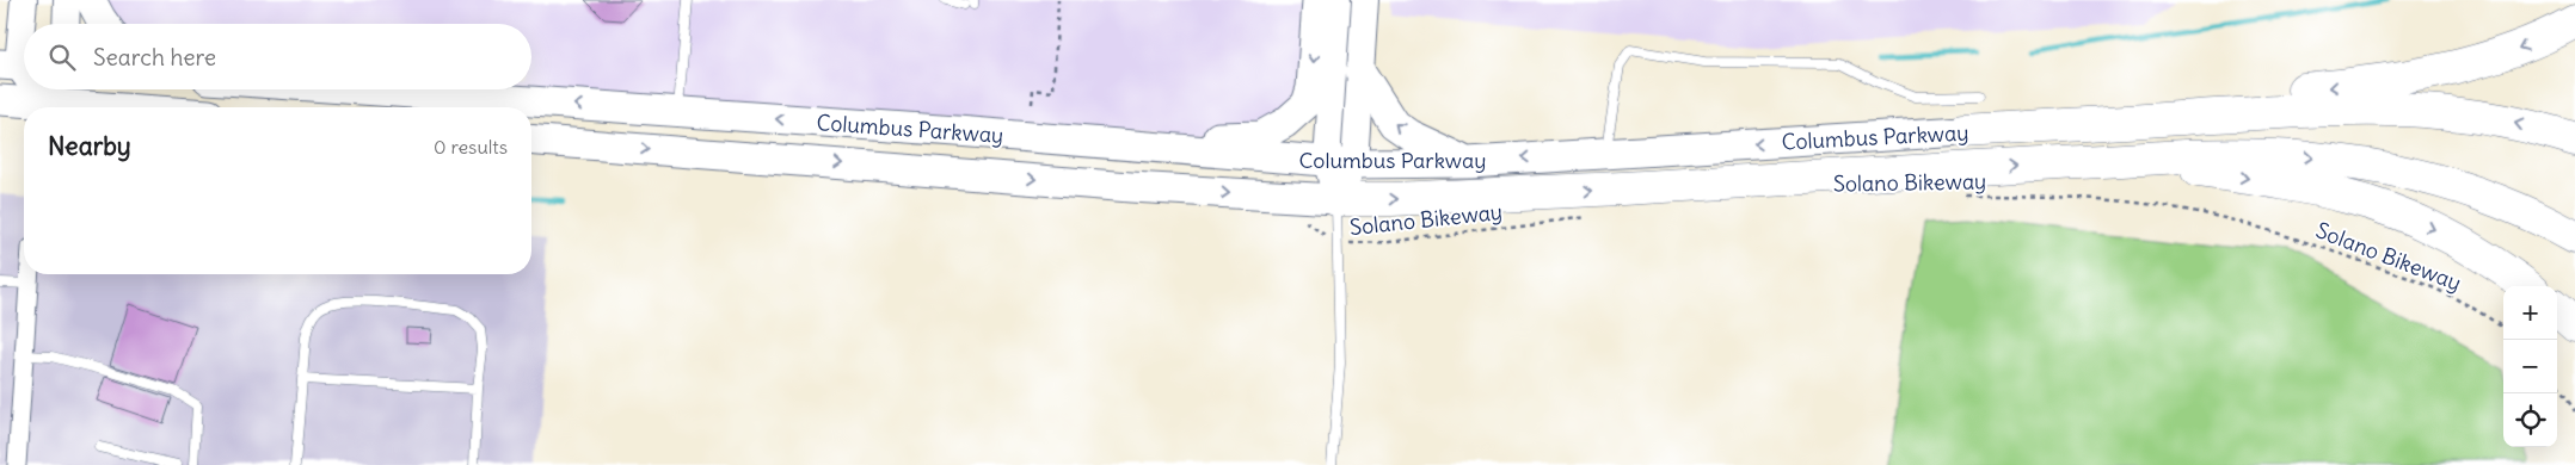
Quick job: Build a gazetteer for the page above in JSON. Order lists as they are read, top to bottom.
{
  "streets": {
    "highway": ["Columbus Parkway"],
    "path": ["Solano Bikeway"]
  },
  "page": {
    "search": "Search here",
    "heading": ["Nearby", "0 results"],
    "map_buttons": ["+", "−"]
  }
}
